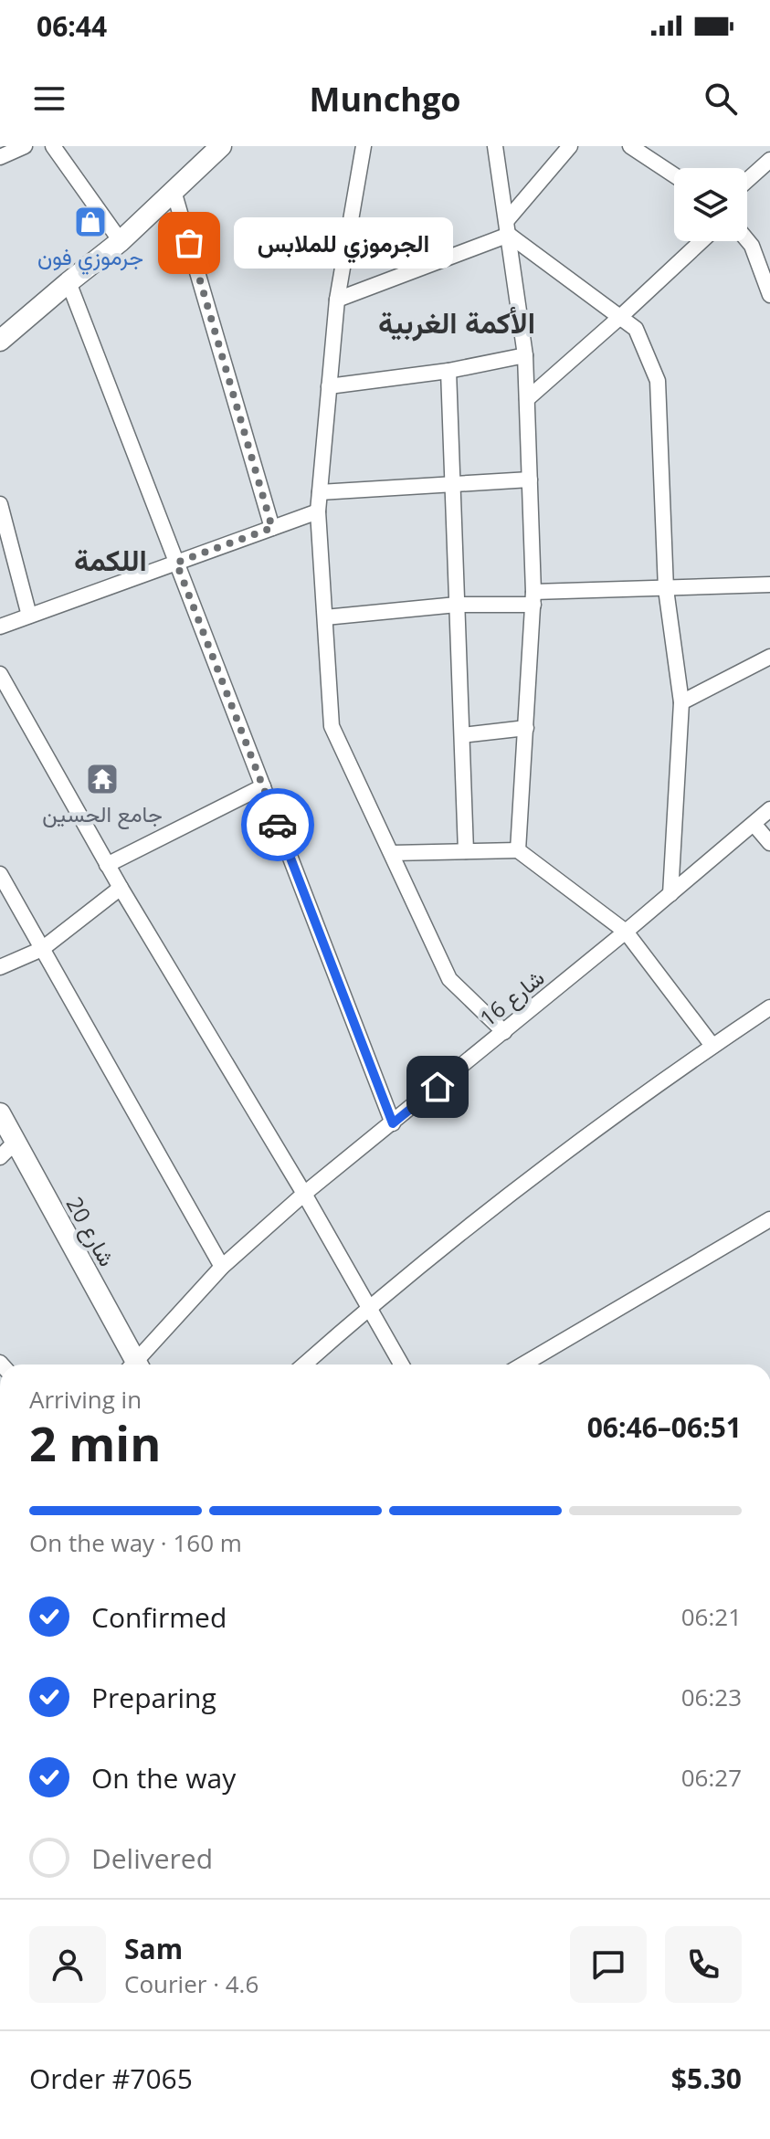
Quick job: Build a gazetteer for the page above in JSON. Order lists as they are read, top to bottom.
{
  "streets": {
    "street": ["شارع 16", "شارع 20"]
  },
  "districts": ["الأكمة الغربية", "اللكمة"],
  "places": {
    "shop": ["جرموزي فون"],
    "other": ["الجرموزي للملابس"],
    "temple": ["جامع الحسين"]
  },
  "page": {
    "status": "06:44",
    "header": "Munchgo",
    "bubble": "الجرموزي للملابس",
    "heading": ["2 min", "Arriving in", "06:46–06:51"],
    "panel": [
      "Sam",
      "Courier · 4.6",
      "Order #7065",
      "$5.30"
    ],
    "bar": "On the way · 160 m",
    "list": [
      ["Confirmed", "06:21"],
      ["Preparing", "06:23"],
      ["On the way", "06:27"],
      "Delivered"
    ]
  }
}
